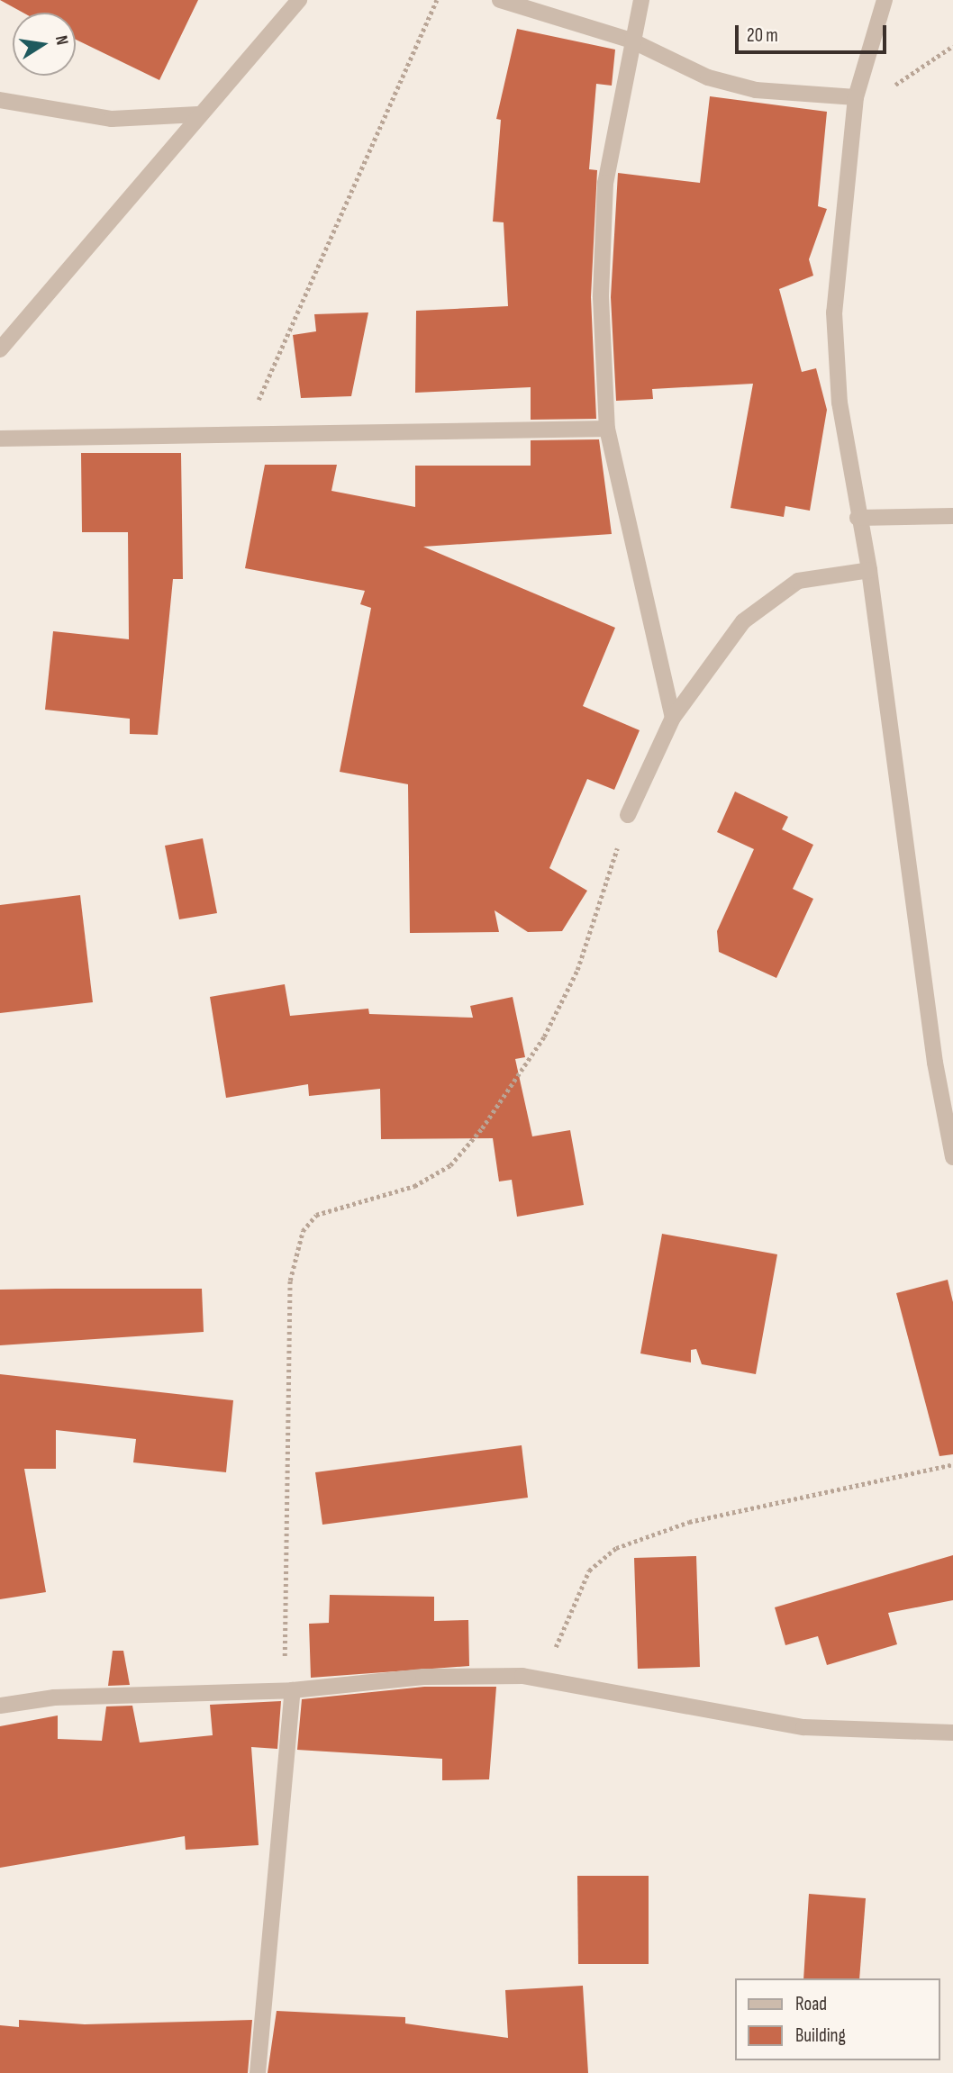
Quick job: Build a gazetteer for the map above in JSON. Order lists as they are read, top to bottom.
{
  "legend": ["Road", "Building"],
  "scale_bar": "20 m",
  "north": "right"
}
